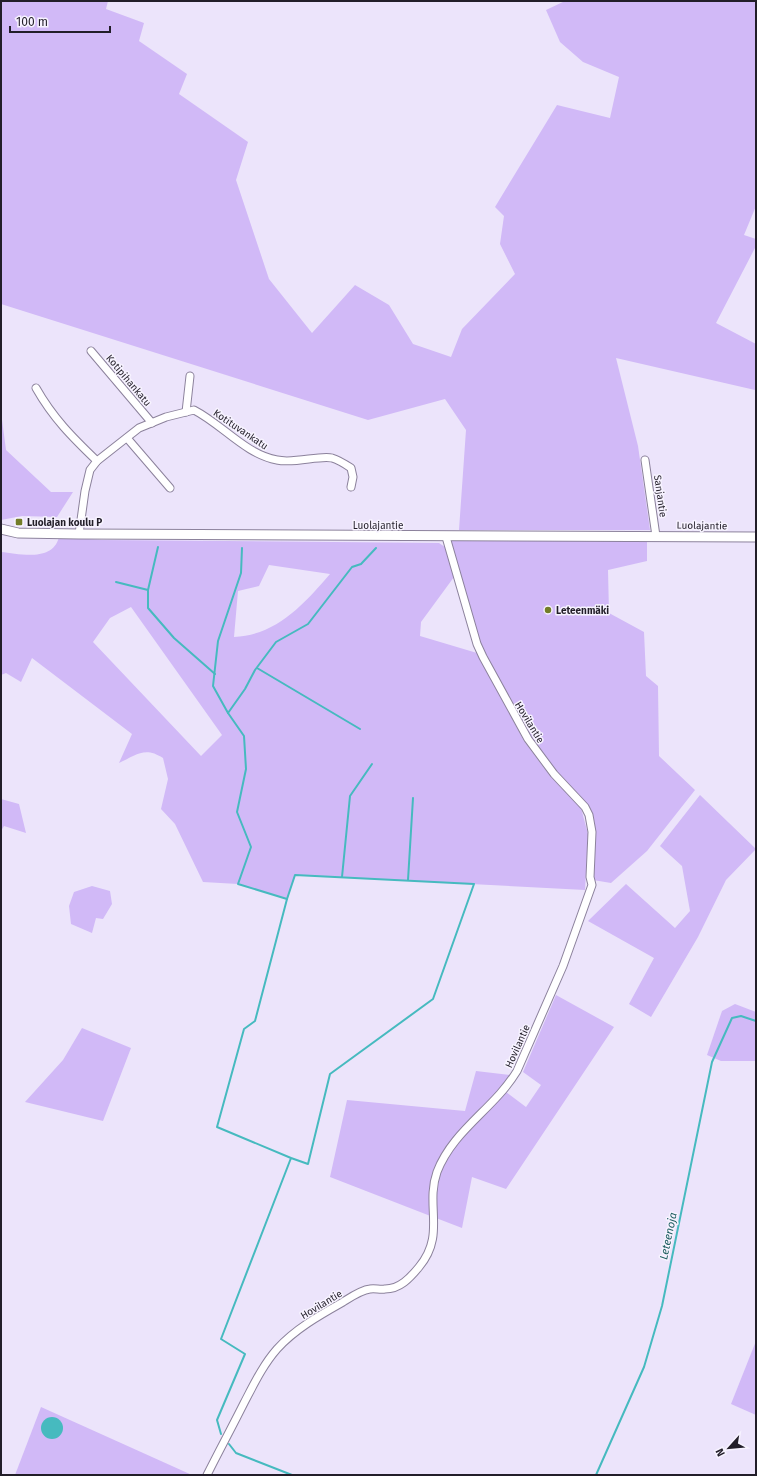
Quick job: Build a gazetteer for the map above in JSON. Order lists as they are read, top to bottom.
{
  "streets": {
    "main road": ["Luolajantie"],
    "street": [
      "Kotipihankatu",
      "Kotituvankatu",
      "Sanjantie",
      "Hovilantie"
    ]
  },
  "crossings": [
    ["Sanjantie", "Luolajantie"],
    ["Luolajantie", "Hovilantie"]
  ],
  "water": ["Leteenoja"],
  "places": {
    "transit": ["Luolajan koulu P"],
    "other": ["Leteenmäki"]
  },
  "scale_bar": "100 m",
  "north": "bottom left"
}
